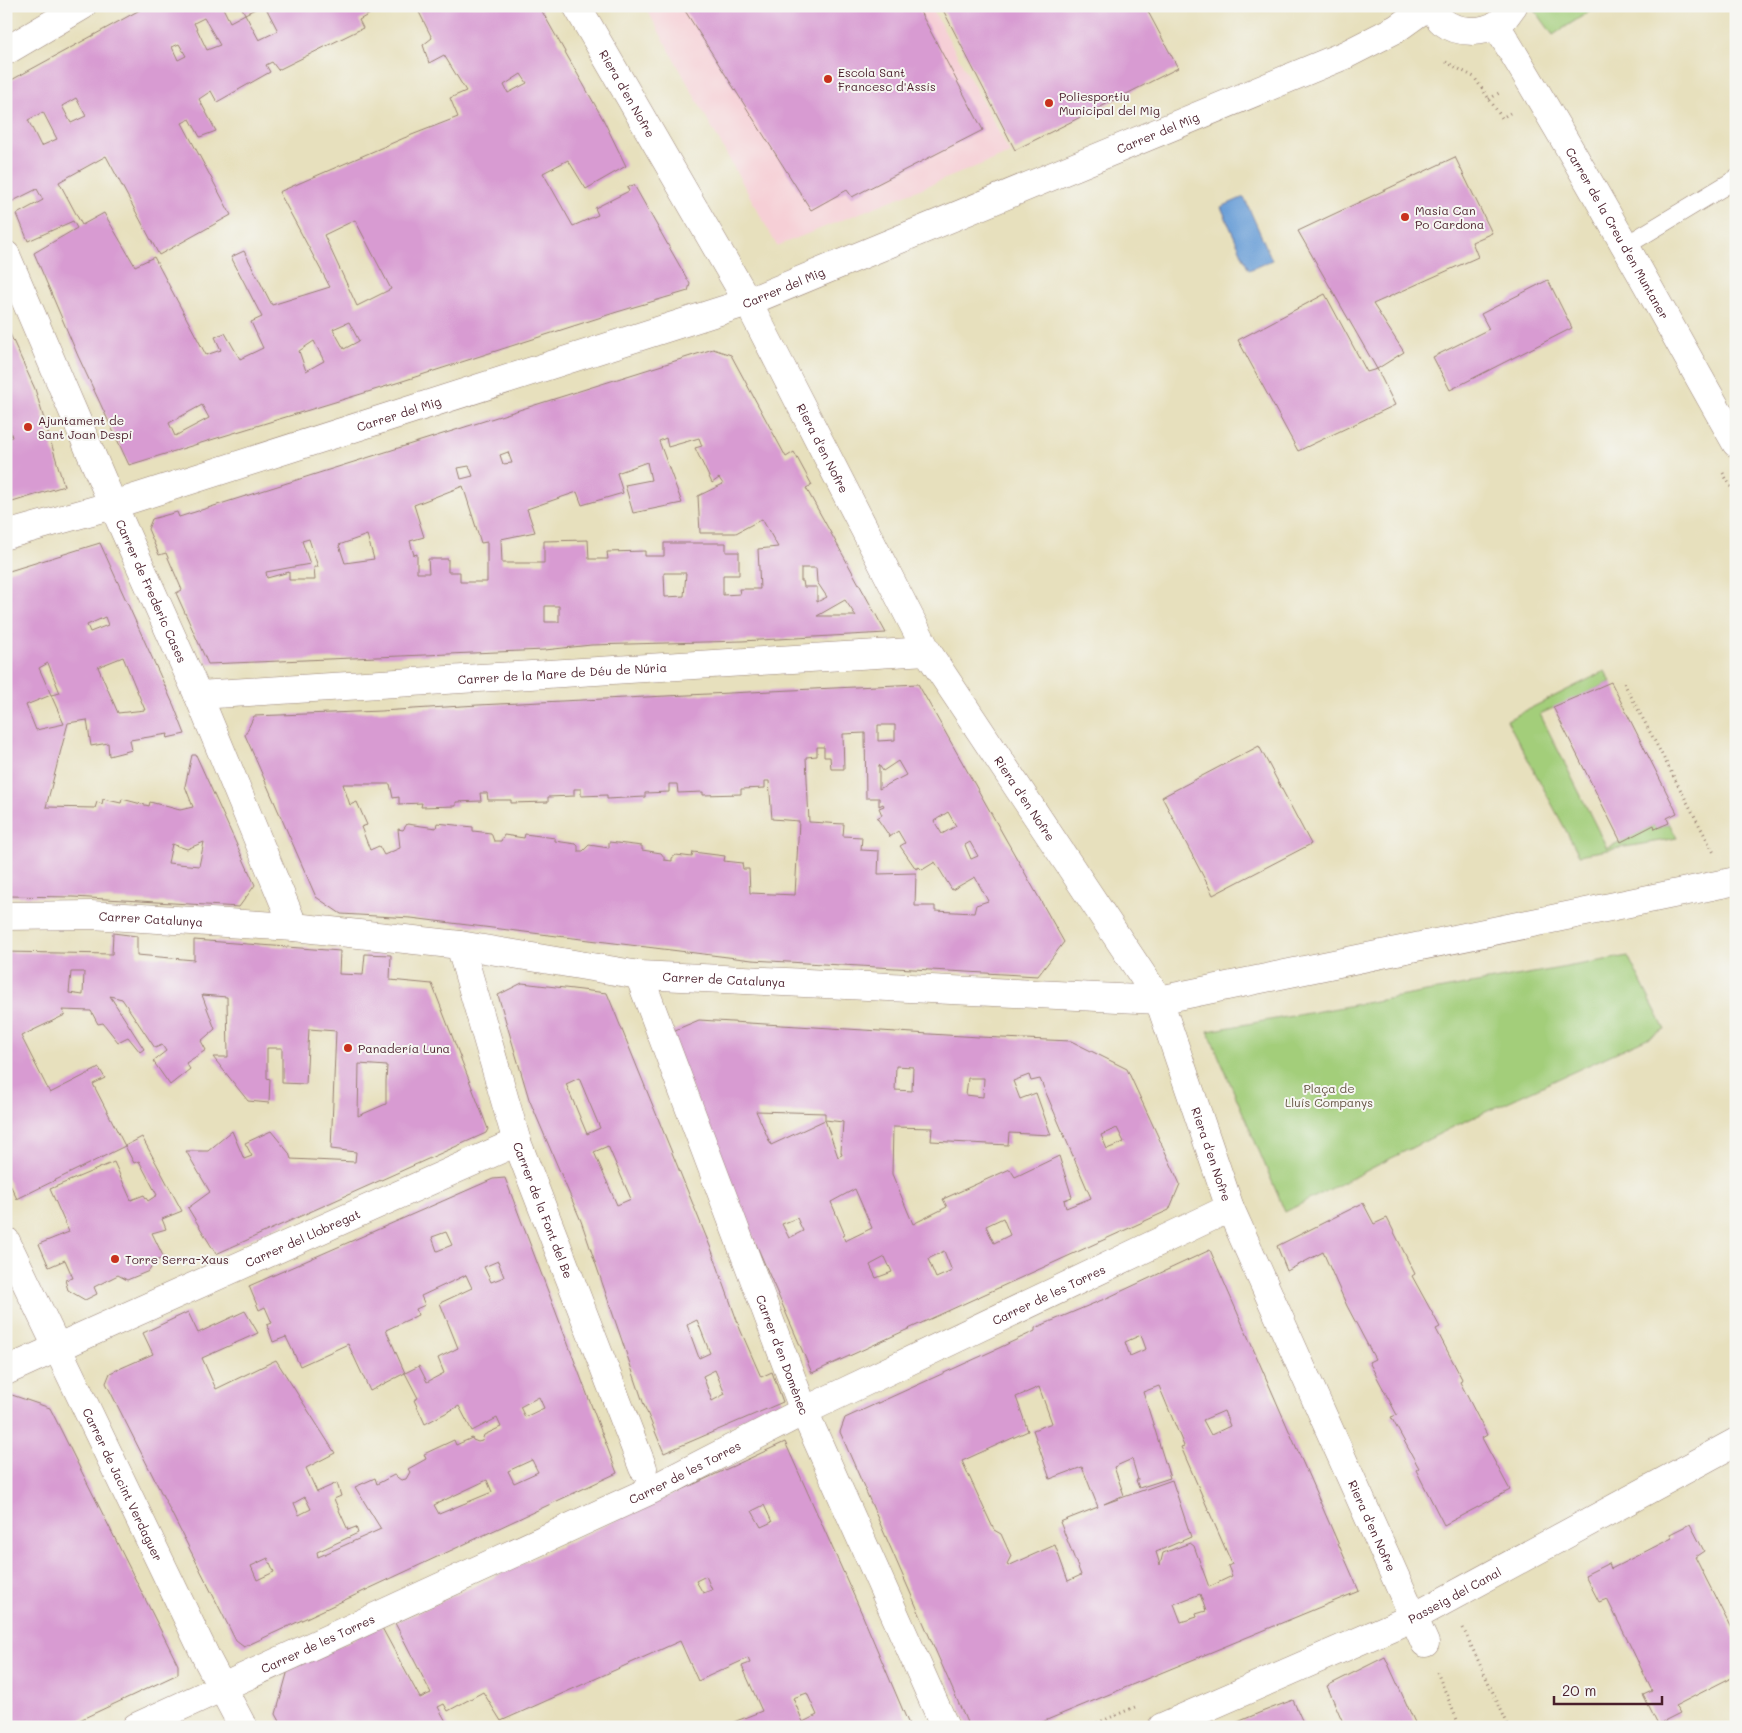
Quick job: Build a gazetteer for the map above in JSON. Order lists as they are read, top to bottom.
{
  "streets": {
    "street": [
      "Riera d'en Nofre",
      "Carrer del Mig",
      "Carrer de la Creu d'en Muntaner",
      "Carrer de Frederic Cases",
      "Carrer de la Mare de Déu de Núria",
      "Carrer Catalunya",
      "Carrer de Catalunya",
      "Carrer de la Font del Be",
      "Carrer del Llobregat",
      "Carrer de les Torres",
      "Carrer d'en Domènec",
      "Carrer de Jacint Verdaguer",
      "Passeig del Canal"
    ]
  },
  "crossings": [
    ["Riera d'en Nofre", "Carrer del Mig"],
    ["Riera d'en Nofre", "Carrer de la Mare de Déu de Núria"],
    ["Riera d'en Nofre", "Carrer de Catalunya"],
    ["Riera d'en Nofre", "Carrer de les Torres"],
    ["Riera d'en Nofre", "Passeig del Canal"],
    ["Carrer del Mig", "Carrer de Frederic Cases"],
    ["Carrer de Frederic Cases", "Carrer de la Mare de Déu de Núria"],
    ["Carrer de Frederic Cases", "Carrer Catalunya"],
    ["Carrer de Frederic Cases", "Carrer de Catalunya"],
    ["Carrer Catalunya", "Carrer de Catalunya"],
    ["Carrer de Catalunya", "Carrer de la Font del Be"],
    ["Carrer de Catalunya", "Carrer d'en Domènec"],
    ["Carrer de la Font del Be", "Carrer del Llobregat"],
    ["Carrer del Llobregat", "Carrer de Jacint Verdaguer"],
    ["Carrer de les Torres", "Carrer d'en Domènec"],
    ["Carrer de les Torres", "Carrer de Jacint Verdaguer"]
  ],
  "parks": ["Plaça de Lluís Companys"],
  "places": [
    "Escola Sant Francesc d'Assís",
    "Poliesportiu Municipal del Mig",
    "Masia Can Po Cardona",
    "Ajuntament de Sant Joan Despí",
    "Panadería Luna",
    "Torre Serra-Xaus"
  ],
  "scale_bar": "20 m"
}
